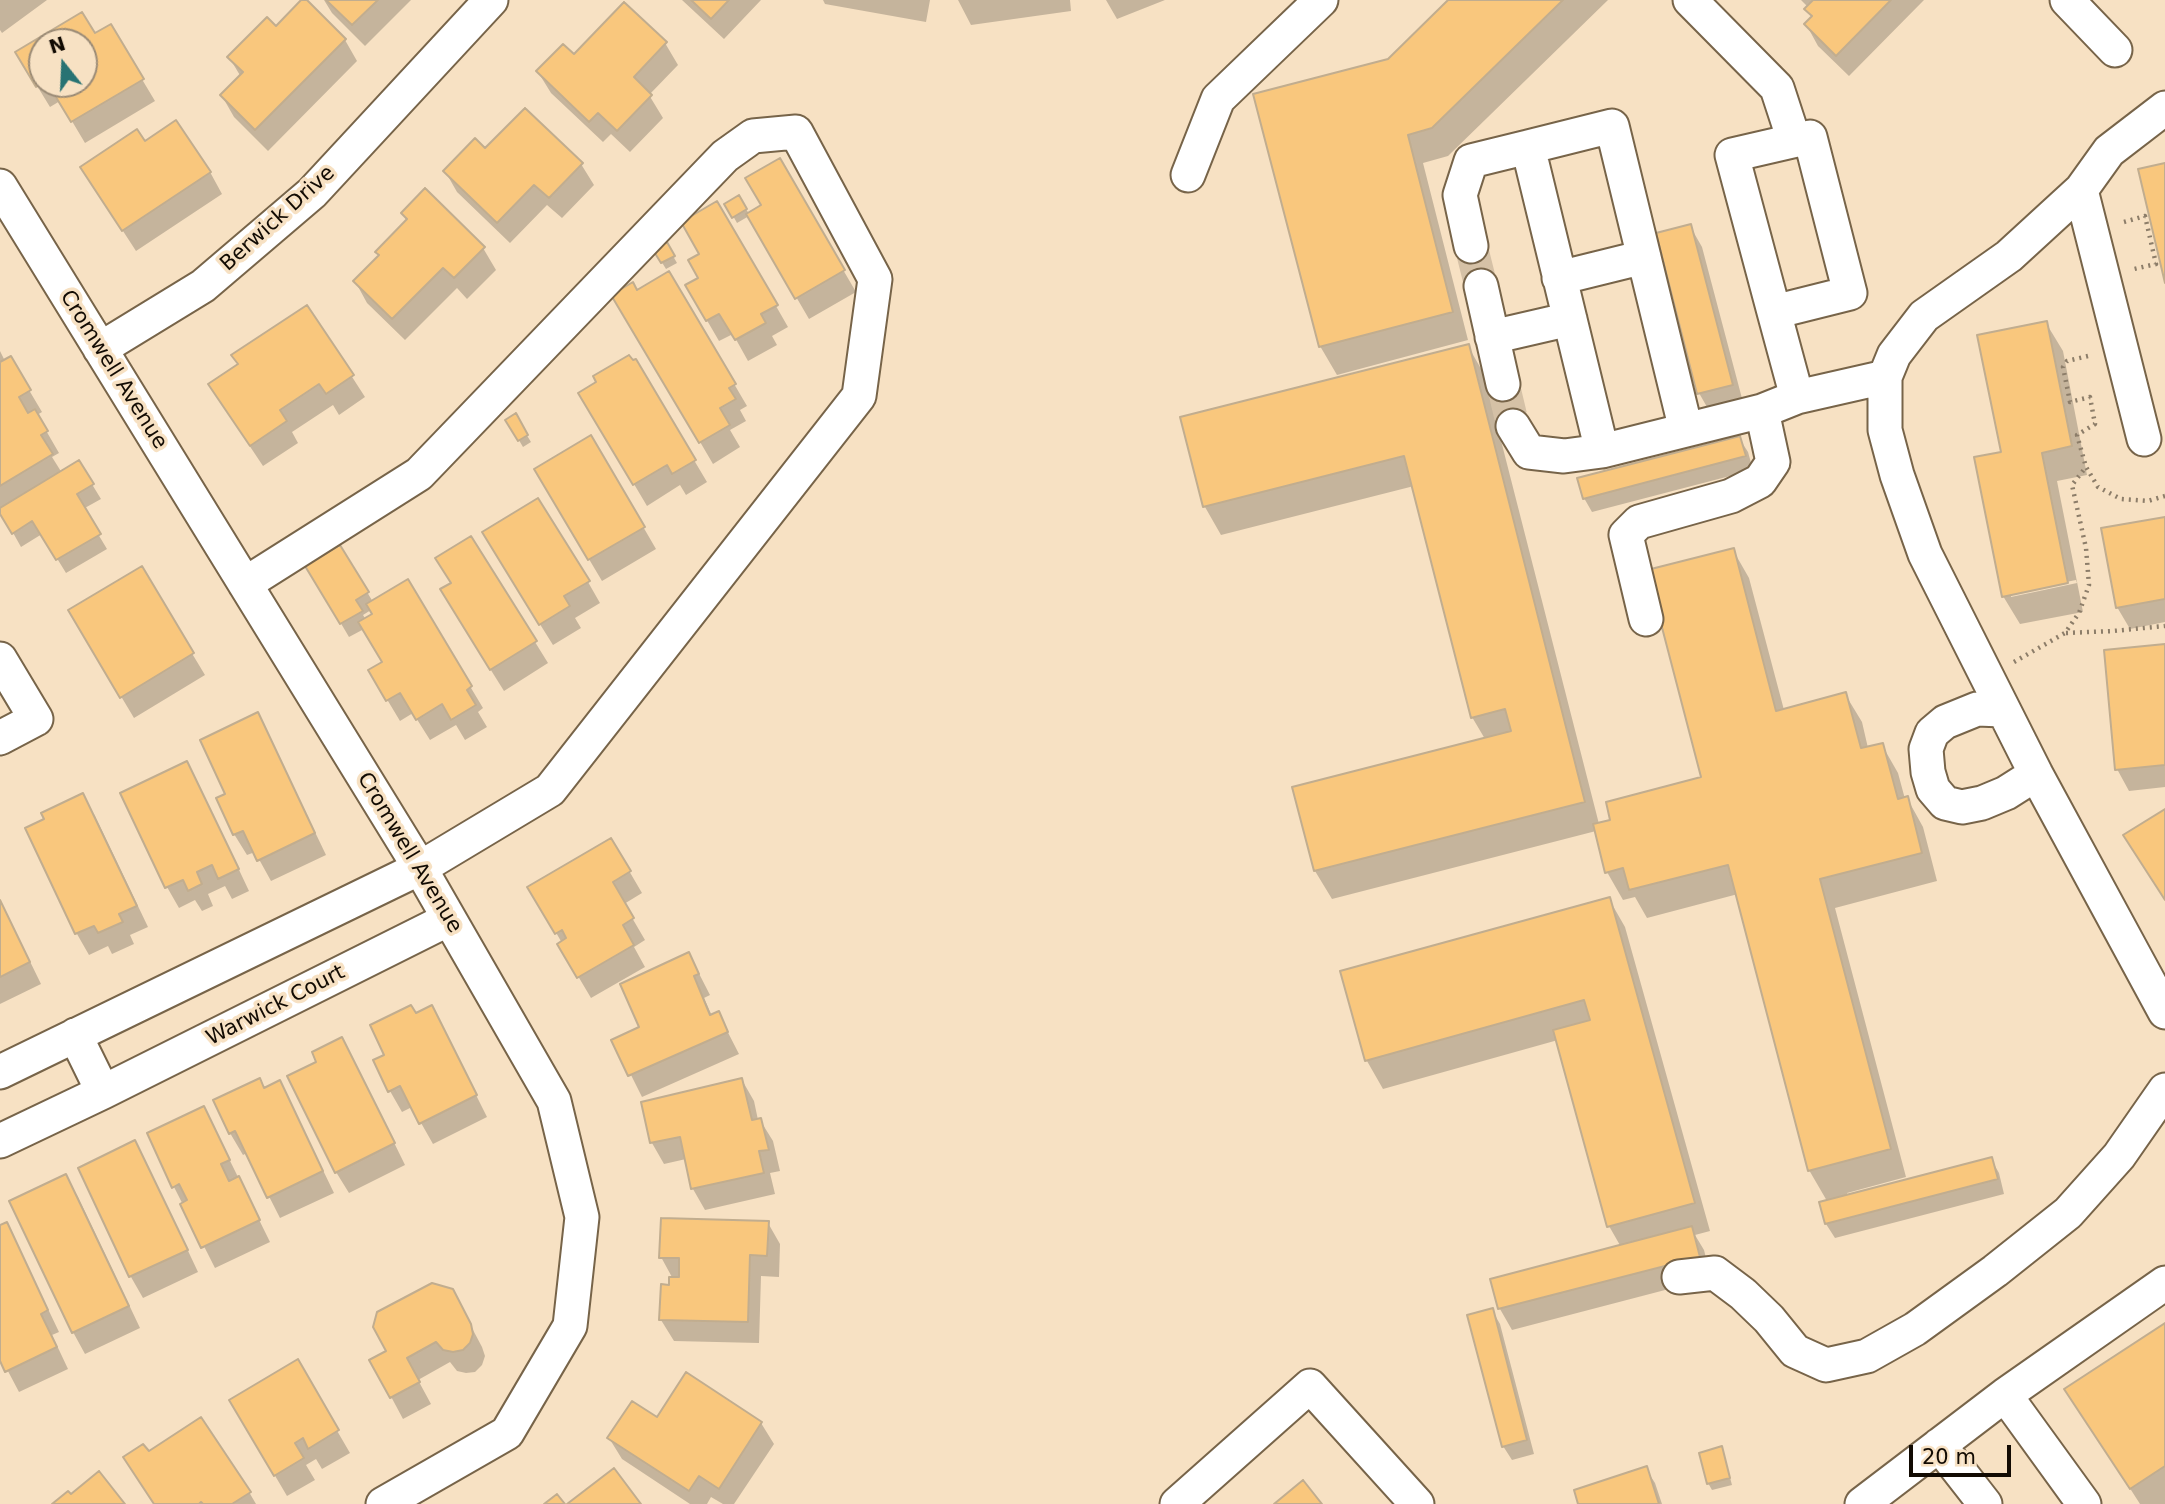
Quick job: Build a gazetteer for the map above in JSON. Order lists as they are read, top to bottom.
{
  "streets": {
    "street": ["Berwick Drive", "Cromwell Avenue", "Warwick Court"]
  },
  "crossings": [
    ["Berwick Drive", "Cromwell Avenue"],
    ["Cromwell Avenue", "Warwick Court"]
  ],
  "scale_bar": "20 m",
  "north": "top"
}
